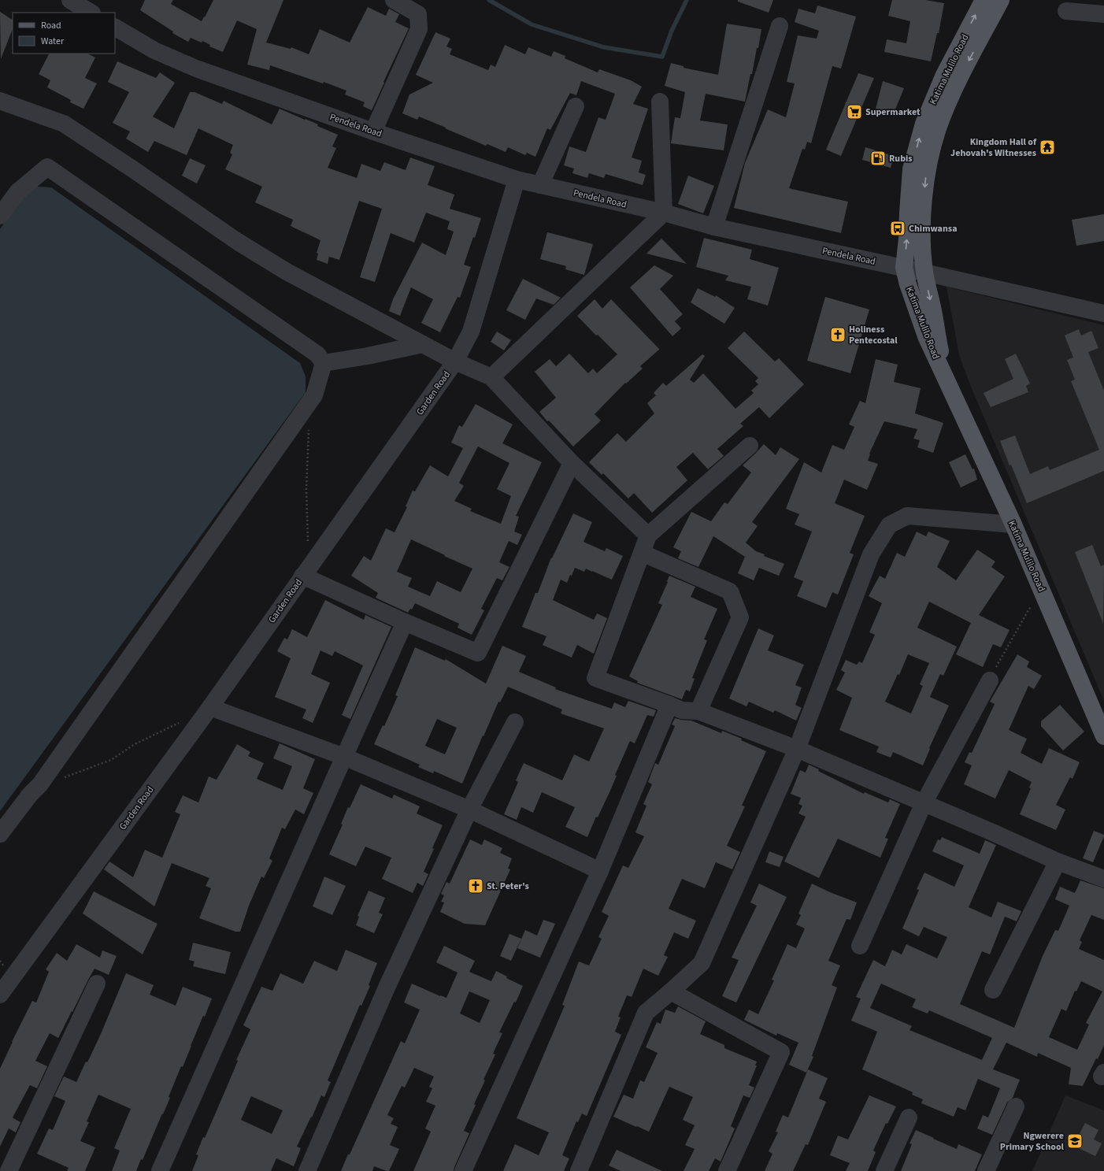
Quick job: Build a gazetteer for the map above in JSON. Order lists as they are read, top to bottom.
{
  "streets": {
    "main road": ["Katima Mulilo Road"],
    "street": ["Pendela Road", "Garden Road"]
  },
  "crossings": [
    ["Katima Mulilo Road", "Pendela Road"],
    ["Pendela Road", "Garden Road"]
  ],
  "places": {
    "supermarket": ["Supermarket"],
    "temple": ["Kingdom Hall of Jehovah's Witnesses"],
    "fuel station": ["Rubis"],
    "bus stop": ["Chimwansa"],
    "church": ["Holiness Pentecostal", "St. Peter's"],
    "school or university": ["Ngwerere Primary School"]
  },
  "legend": ["Road", "Water"]
}
